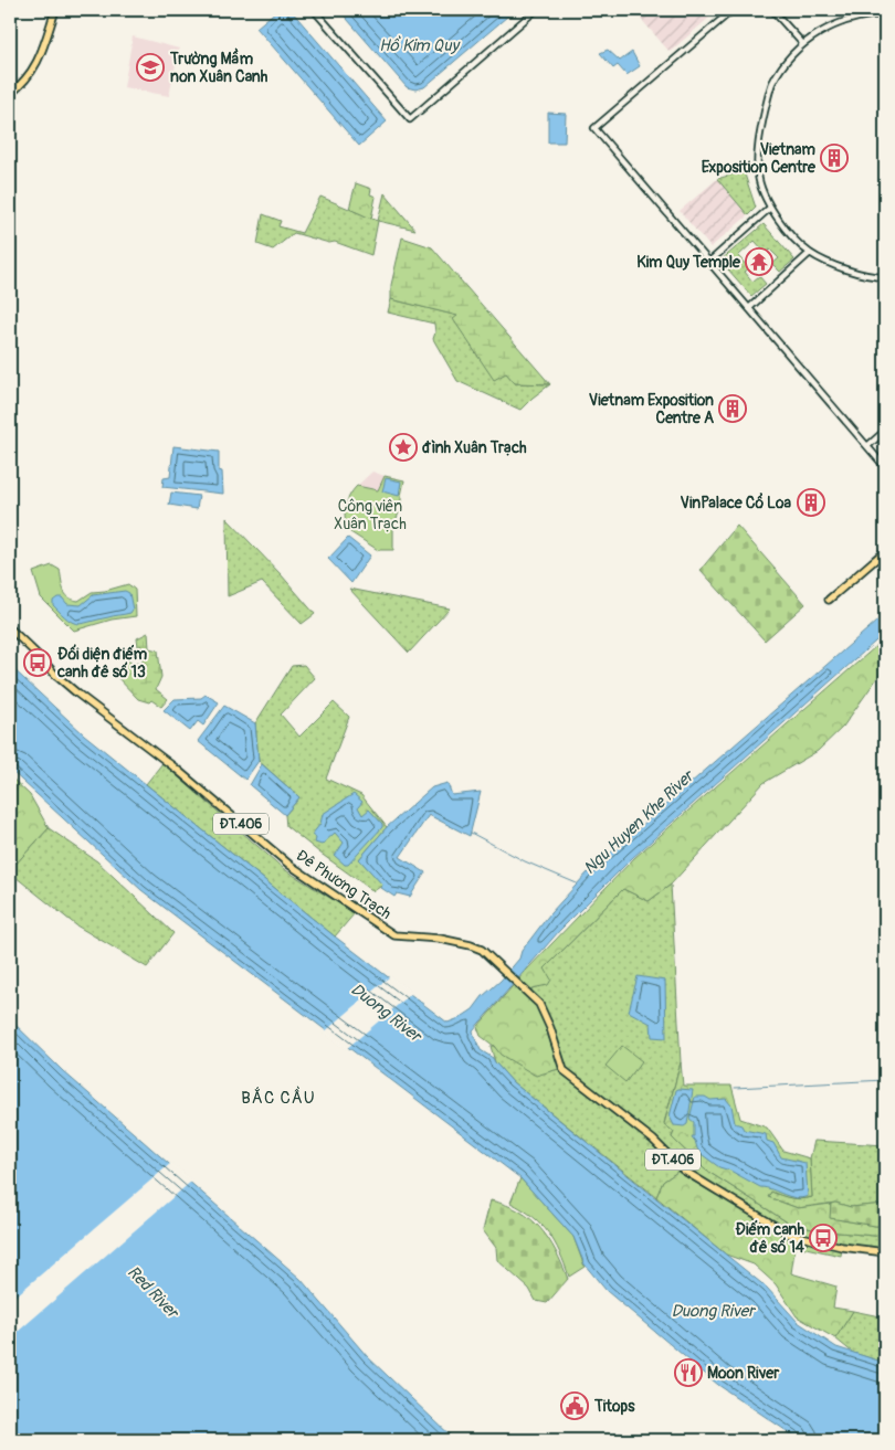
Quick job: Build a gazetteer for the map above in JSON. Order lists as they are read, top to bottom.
{
  "streets": {
    "main road": ["ĐT.406", "Đê Phương Trạch"]
  },
  "districts": ["BẮC CẦU"],
  "water": [
    "Hồ Kim Quy",
    "Ngu Huyen Khe River",
    "Duong River",
    "Red River"
  ],
  "parks": ["Công viên Xuân Trạch"],
  "places": {
    "school or university": ["Trường Mầm non Xuân Canh"],
    "building": ["Vietnam Exposition Centre", "Vietnam Exposition Centre A", "VinPalace Cổ Loa"],
    "temple": ["Kim Quy Temple"],
    "place": ["đình Xuân Trạch"],
    "bus stop": ["Đối diện điếm canh đê số 13", "Điếm canh đê số 14"],
    "restaurant": ["Moon River"],
    "public building": ["Titops"]
  }
}
